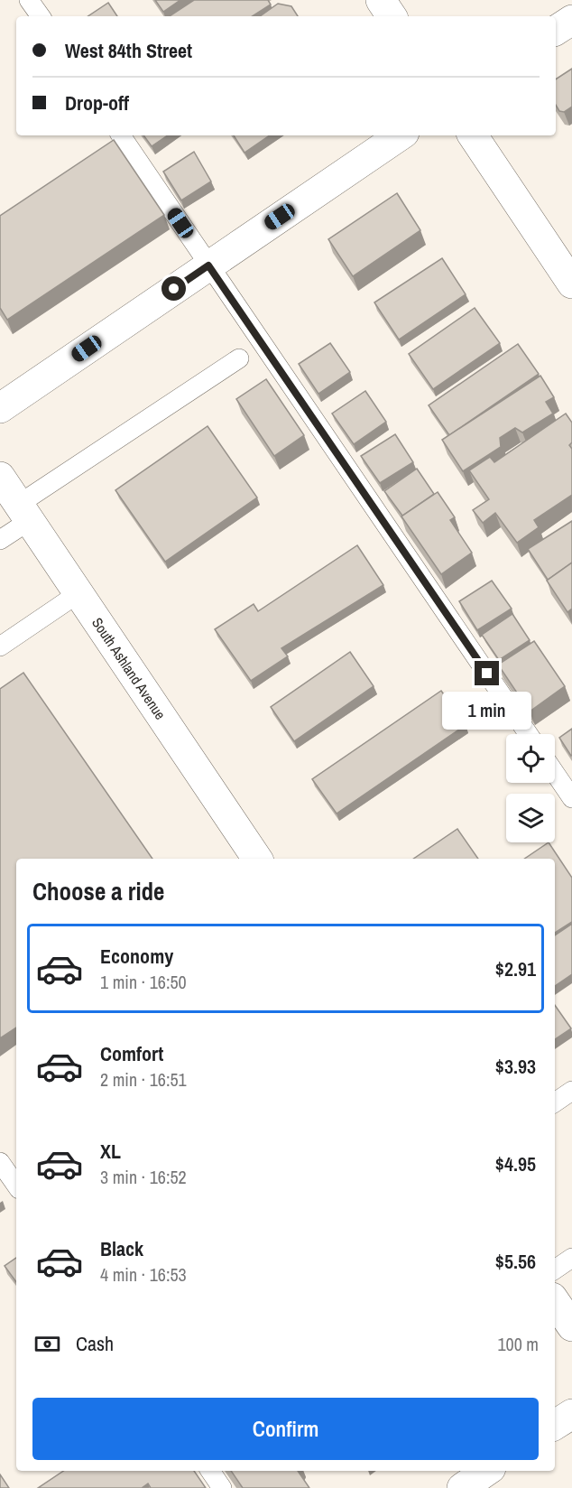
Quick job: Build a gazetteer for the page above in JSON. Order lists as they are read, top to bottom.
{
  "streets": {
    "street": ["South Ashland Avenue"]
  },
  "page": {
    "banner": ["West 84th Street", "Drop-off"],
    "bubble": "1 min",
    "heading": "Choose a ride",
    "list": [
      {
        "name": "Economy",
        "note": "1 min · 16:50",
        "value": "$2.91"
      },
      {
        "name": "Comfort",
        "note": "2 min · 16:51",
        "value": "$3.93"
      },
      {
        "name": "XL",
        "note": "3 min · 16:52",
        "value": "$4.95"
      },
      {
        "name": "Black",
        "note": "4 min · 16:53",
        "value": "$5.56"
      }
    ],
    "pay": ["Cash", "100 m"],
    "buttons": "Confirm"
  }
}
